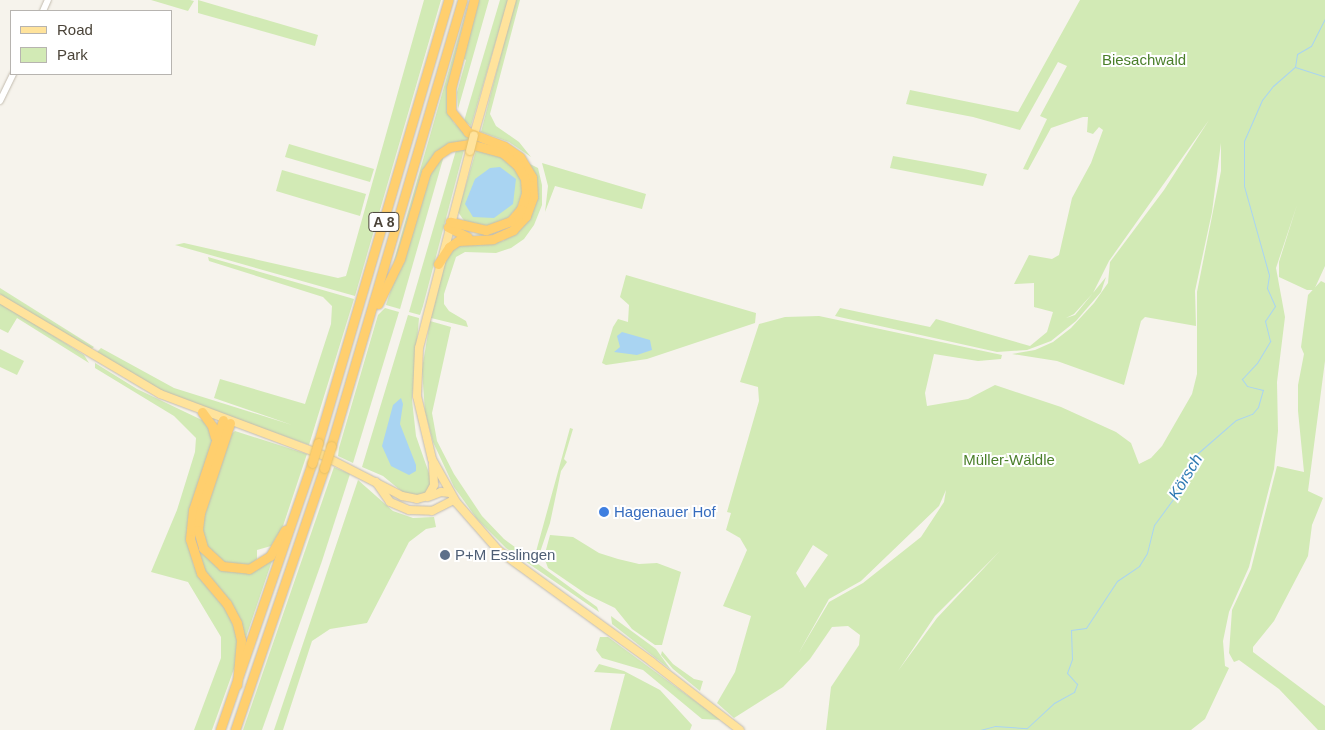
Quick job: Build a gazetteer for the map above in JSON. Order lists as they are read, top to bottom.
{
  "streets": {
    "highway": ["A 8"]
  },
  "water": ["Körsch"],
  "parks": ["Biesachwald", "Müller-Wäldle"],
  "places": ["Hagenauer Hof", "P+M Esslingen"],
  "legend": ["Road", "Park"]
}
